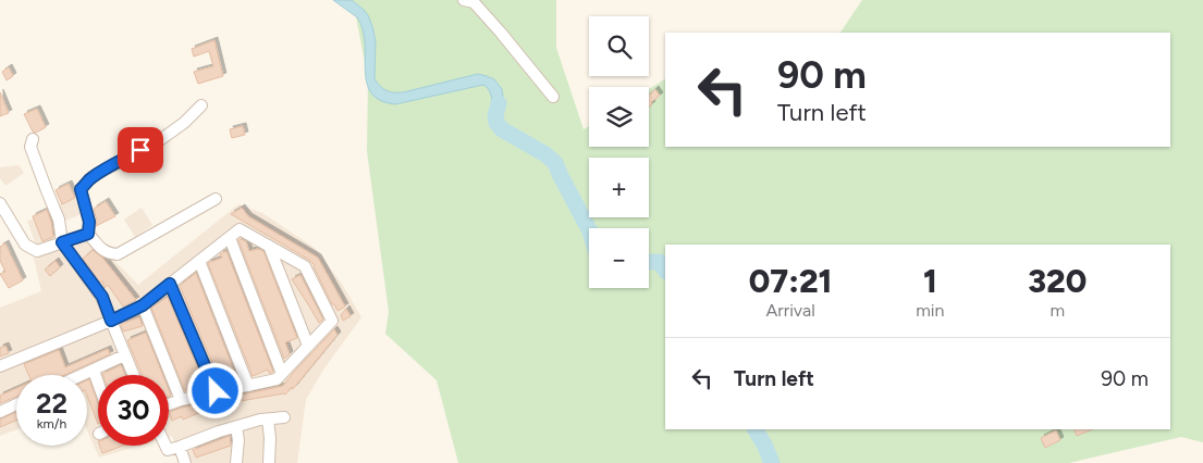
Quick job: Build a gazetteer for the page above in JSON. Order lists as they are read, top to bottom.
{
  "page": {
    "map_buttons": ["+", "−"],
    "turn": ["90 m", "Turn left"],
    "eta": [
      "07:21",
      "Arrival",
      "1",
      "min",
      "320",
      "m"
    ],
    "list": [
      {
        "name": "Turn left",
        "value": "90 m"
      }
    ],
    "speed": "22 km/h",
    "limit": "30"
  }
}
